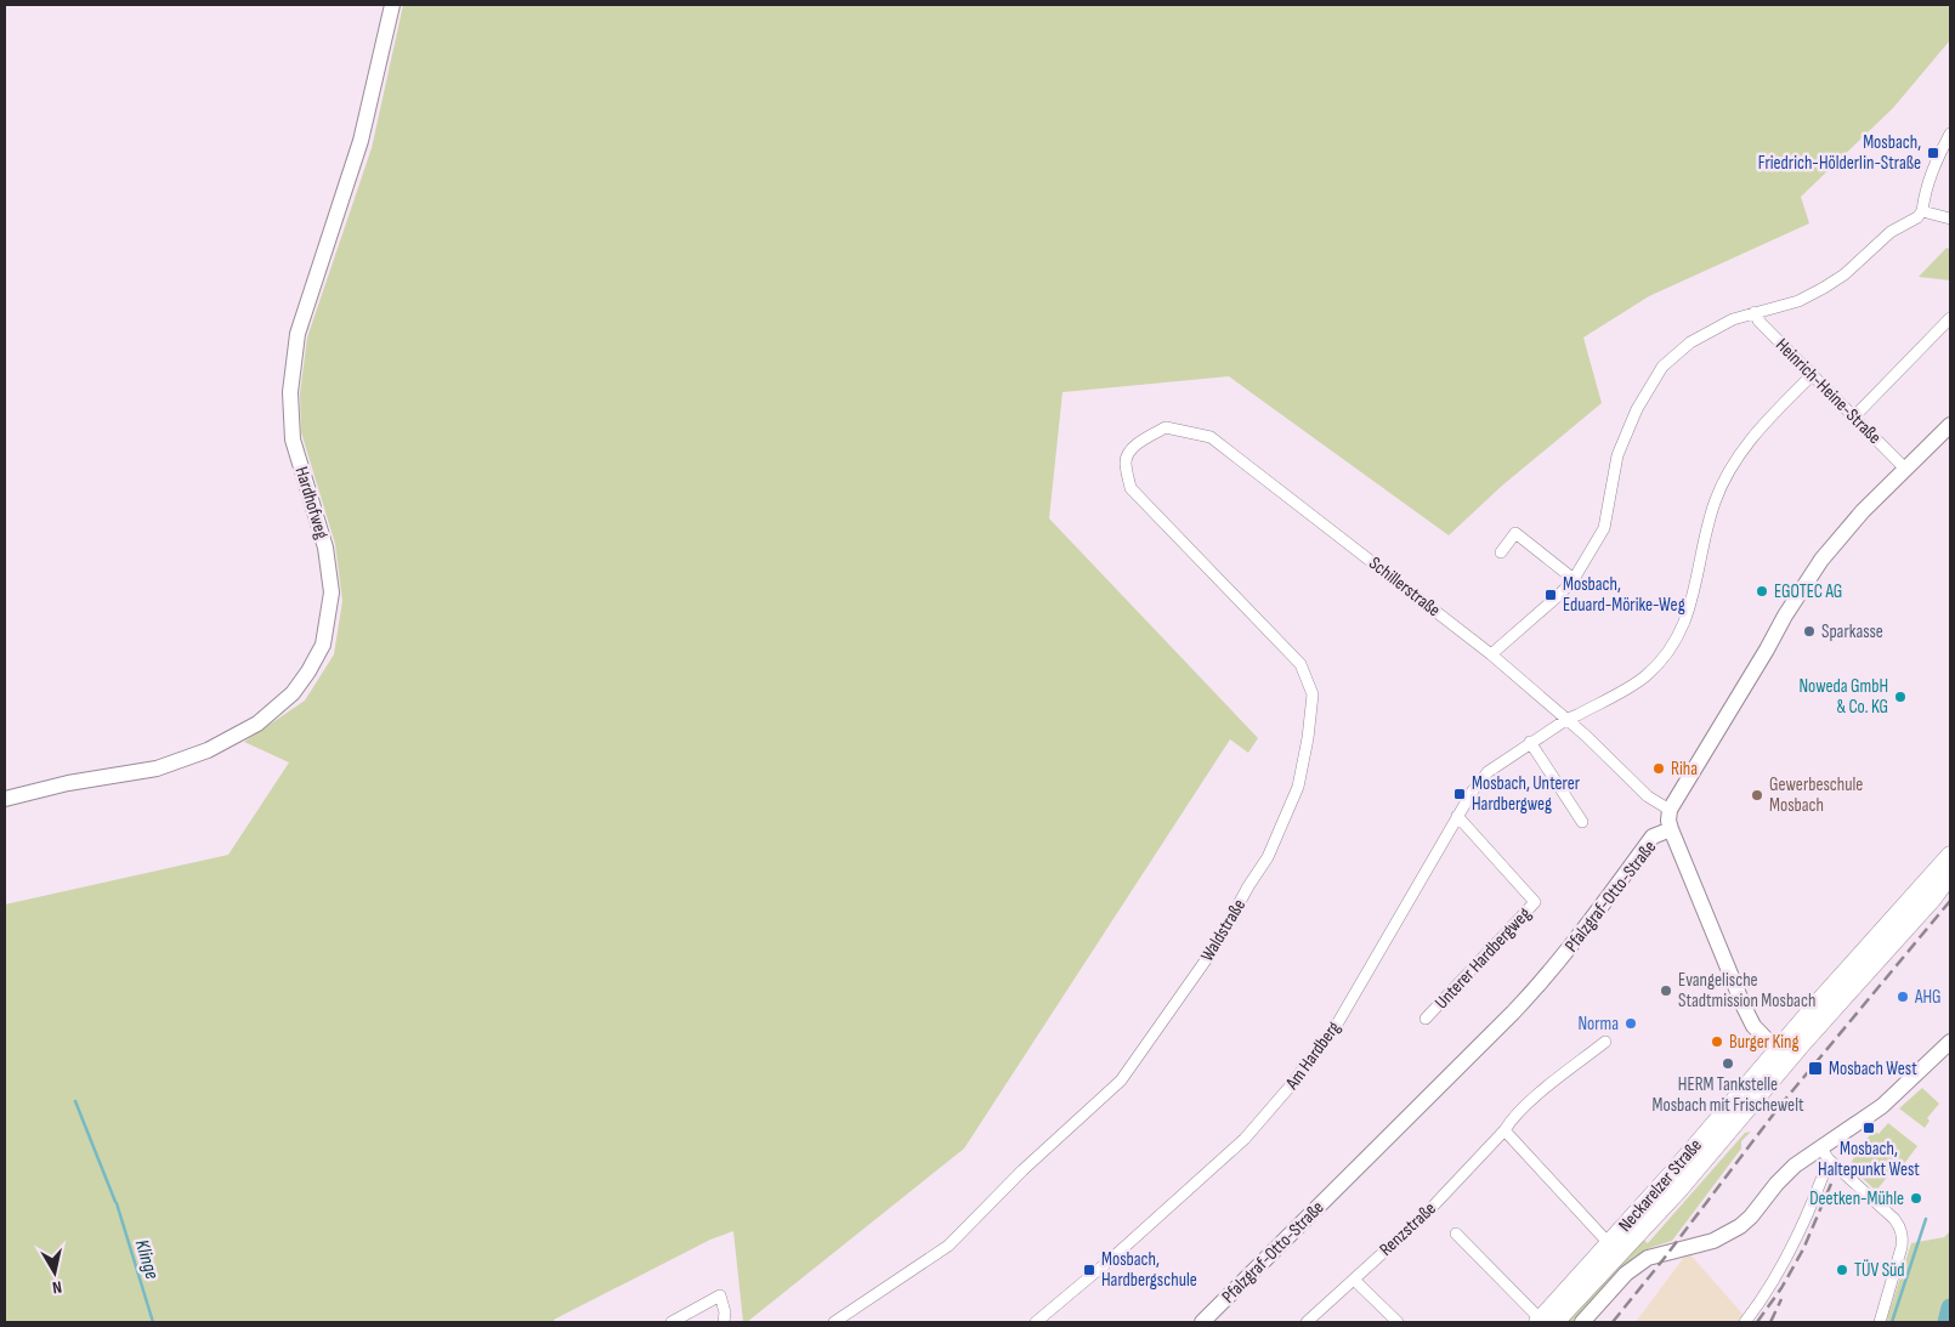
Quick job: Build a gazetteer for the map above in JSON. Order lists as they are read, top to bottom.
{
  "streets": {
    "main road": ["Neckarelzer Straße"],
    "street": [
      "Heinrich-Heine-Straße",
      "Hardhofweg",
      "Schillerstraße",
      "Pfalzgraf-Otto-Straße",
      "Waldstraße",
      "Unterer Hardbergweg",
      "Am Hardberg",
      "Renzstraße"
    ]
  },
  "crossings": [
    ["Heinrich-Heine-Straße", "Am Hardberg"],
    ["Schillerstraße", "Pfalzgraf-Otto-Straße"],
    ["Schillerstraße", "Waldstraße"],
    ["Schillerstraße", "Am Hardberg"],
    ["Unterer Hardbergweg", "Am Hardberg"]
  ],
  "water": ["Klinge"],
  "places": {
    "transit": [
      "Mosbach, Friedrich-Hölderlin-Straße",
      "Mosbach, Eduard-Mörike-Weg",
      "Mosbach, Unterer Hardbergweg",
      "Mosbach West",
      "Mosbach, Haltepunkt West",
      "Mosbach, Hardbergschule"
    ],
    "other": [
      "EGOTEC AG",
      "Sparkasse",
      "Noweda GmbH & Co. KG",
      "Riha",
      "Gewerbeschule Mosbach",
      "Evangelische Stadtmission Mosbach",
      "AHG",
      "Norma",
      "Burger King",
      "HERM Tankstelle Mosbach mit Frischewelt",
      "Deetken-Mühle",
      "TÜV Süd"
    ]
  },
  "north": "bottom"
}
